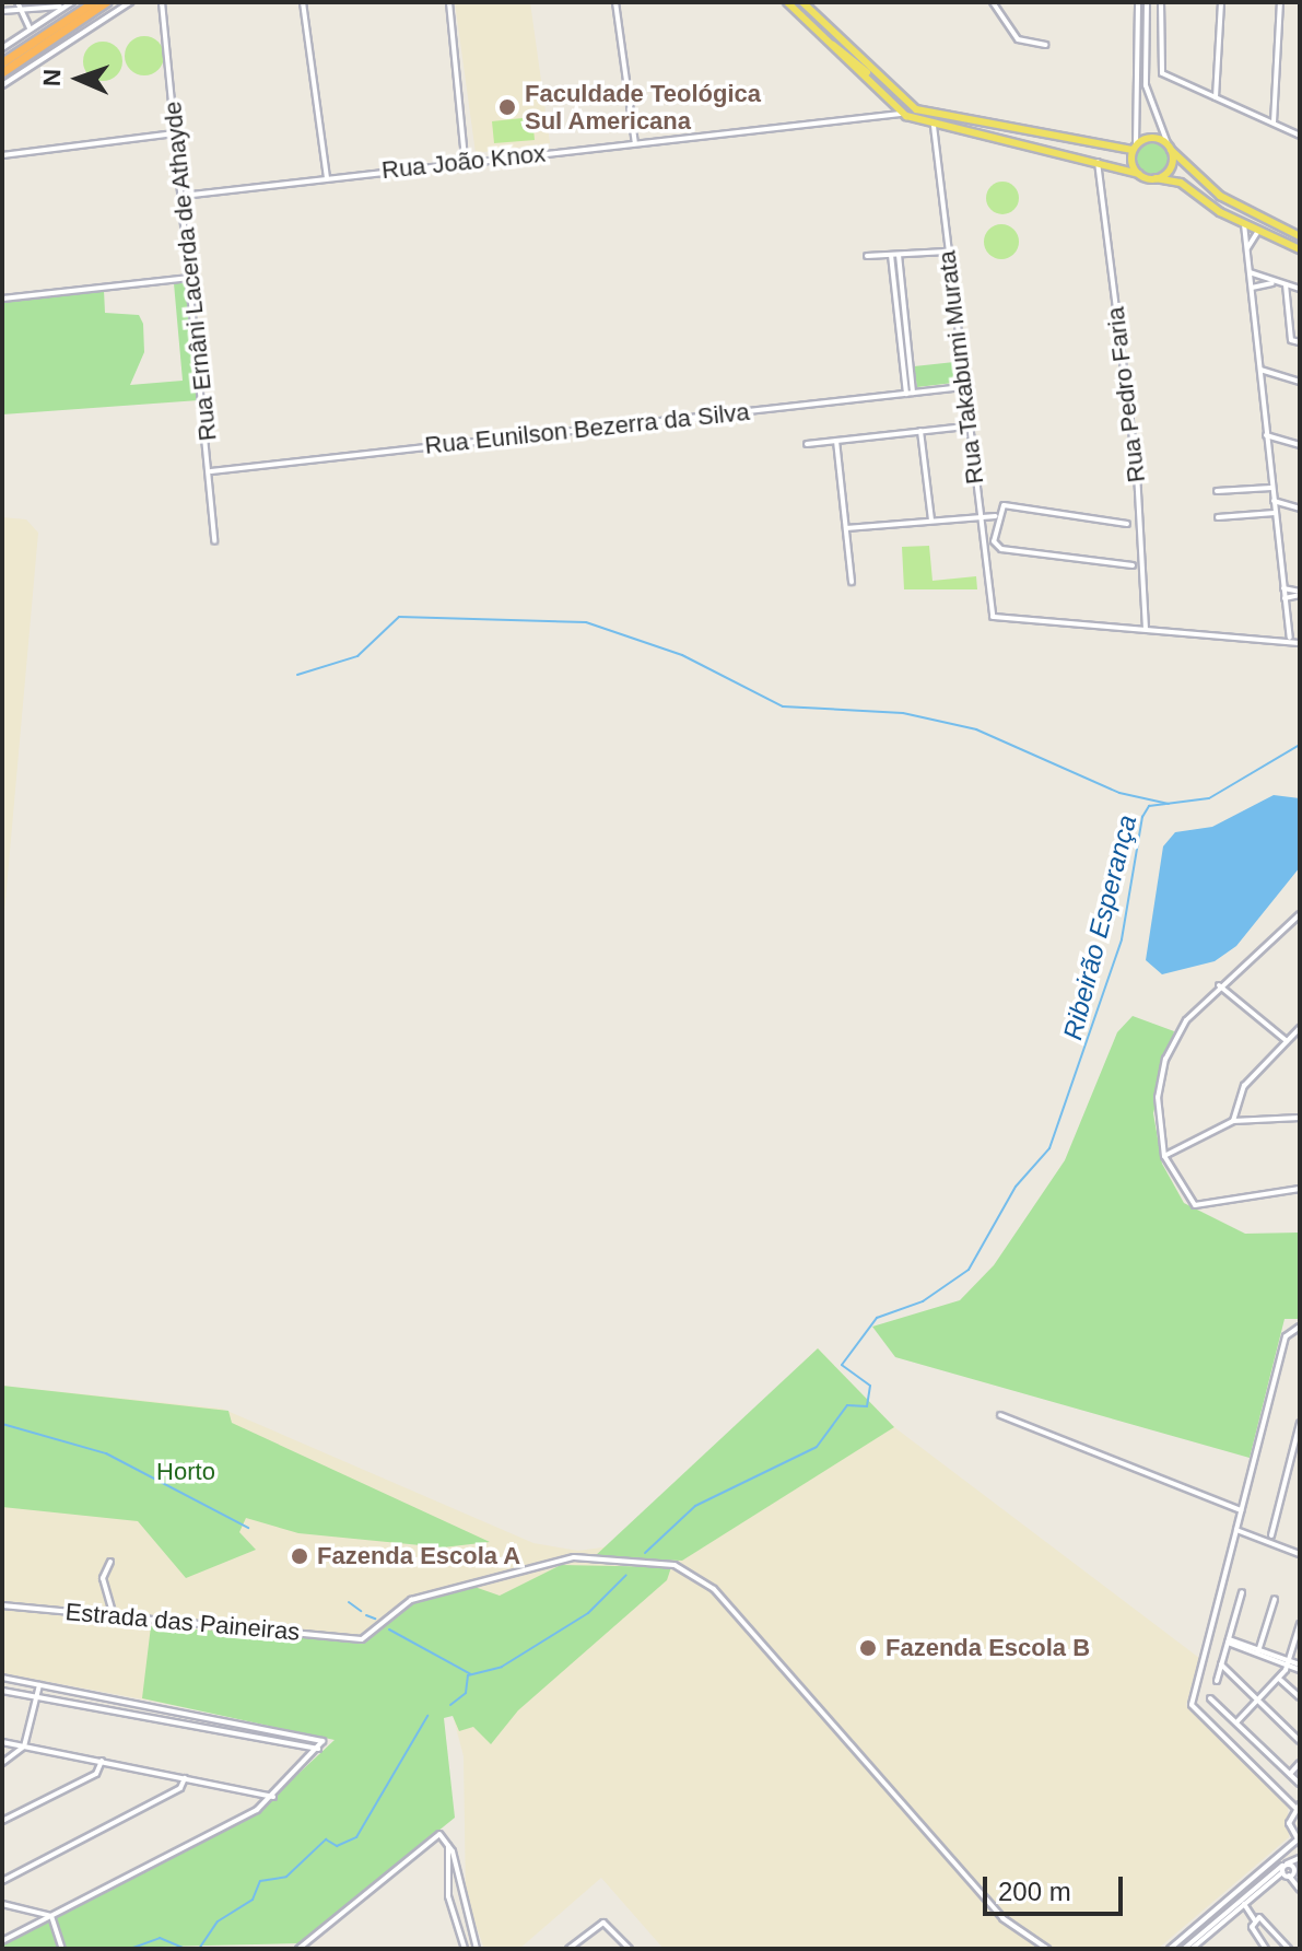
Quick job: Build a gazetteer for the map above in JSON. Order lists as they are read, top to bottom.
{
  "streets": {
    "street": [
      "Rua João Knox",
      "Rua Ernâni Lacerda de Athayde",
      "Rua Takabumi Murata",
      "Rua Pedro Faria",
      "Rua Eunilson Bezerra da Silva",
      "Estrada das Paineiras"
    ]
  },
  "crossings": [
    ["Rua João Knox", "Rua Ernâni Lacerda de Athayde"],
    ["Rua Ernâni Lacerda de Athayde", "Rua Eunilson Bezerra da Silva"],
    ["Rua Takabumi Murata", "Rua Pedro Faria"],
    ["Rua Takabumi Murata", "Rua Eunilson Bezerra da Silva"]
  ],
  "water": ["Ribeirão Esperança"],
  "parks": ["Horto"],
  "places": ["Faculdade Teológica Sul Americana", "Fazenda Escola A", "Fazenda Escola B"],
  "scale_bar": "200 m",
  "north": "left"
}
